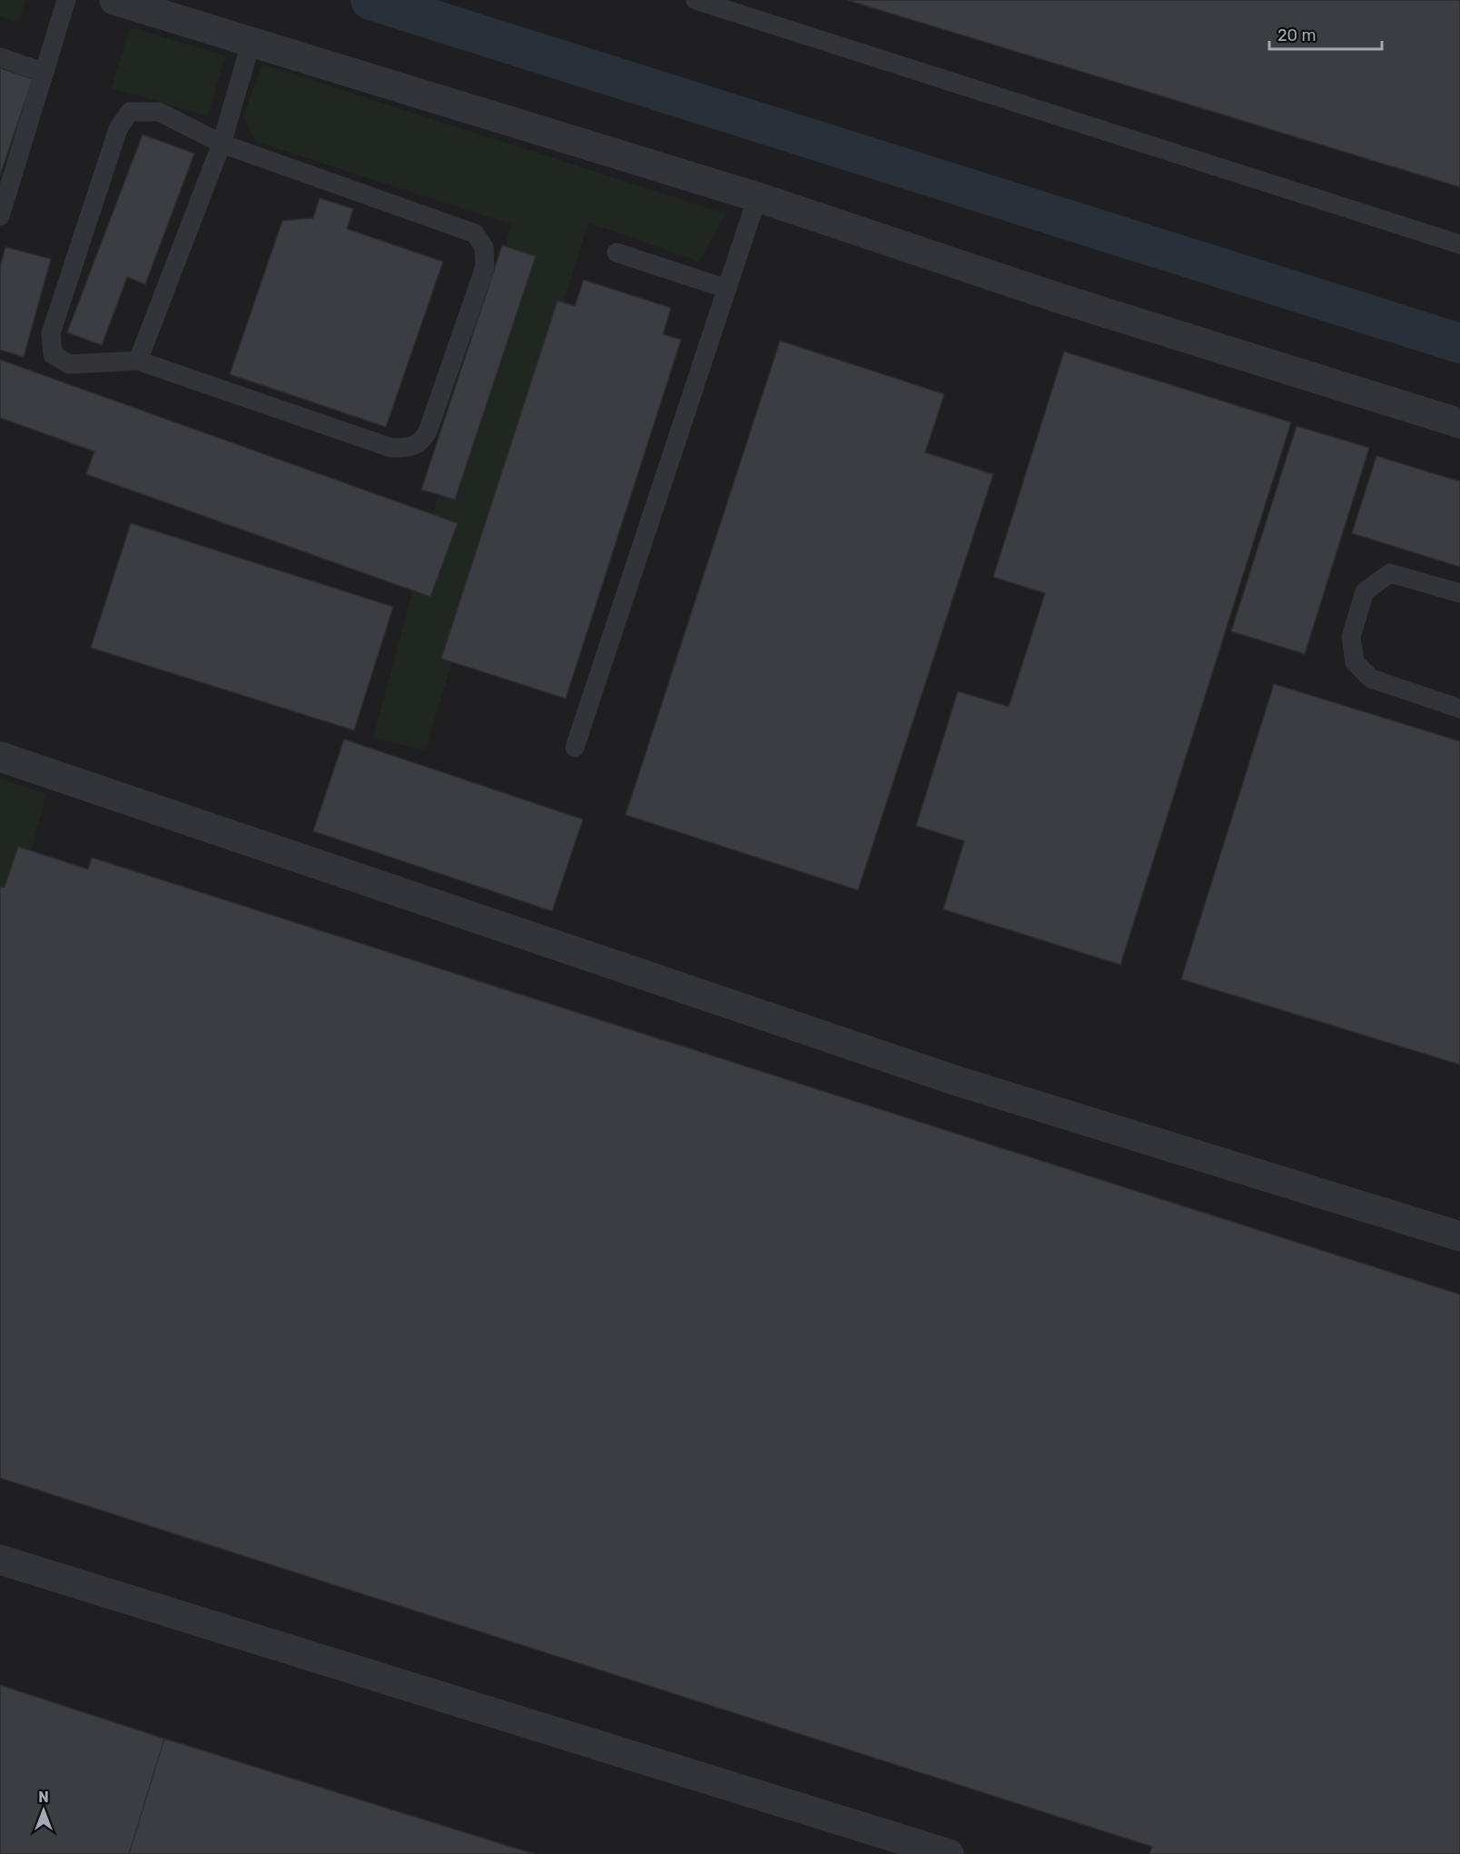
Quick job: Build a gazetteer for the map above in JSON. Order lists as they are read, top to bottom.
{
  "scale_bar": "20 m",
  "north": "top"
}
